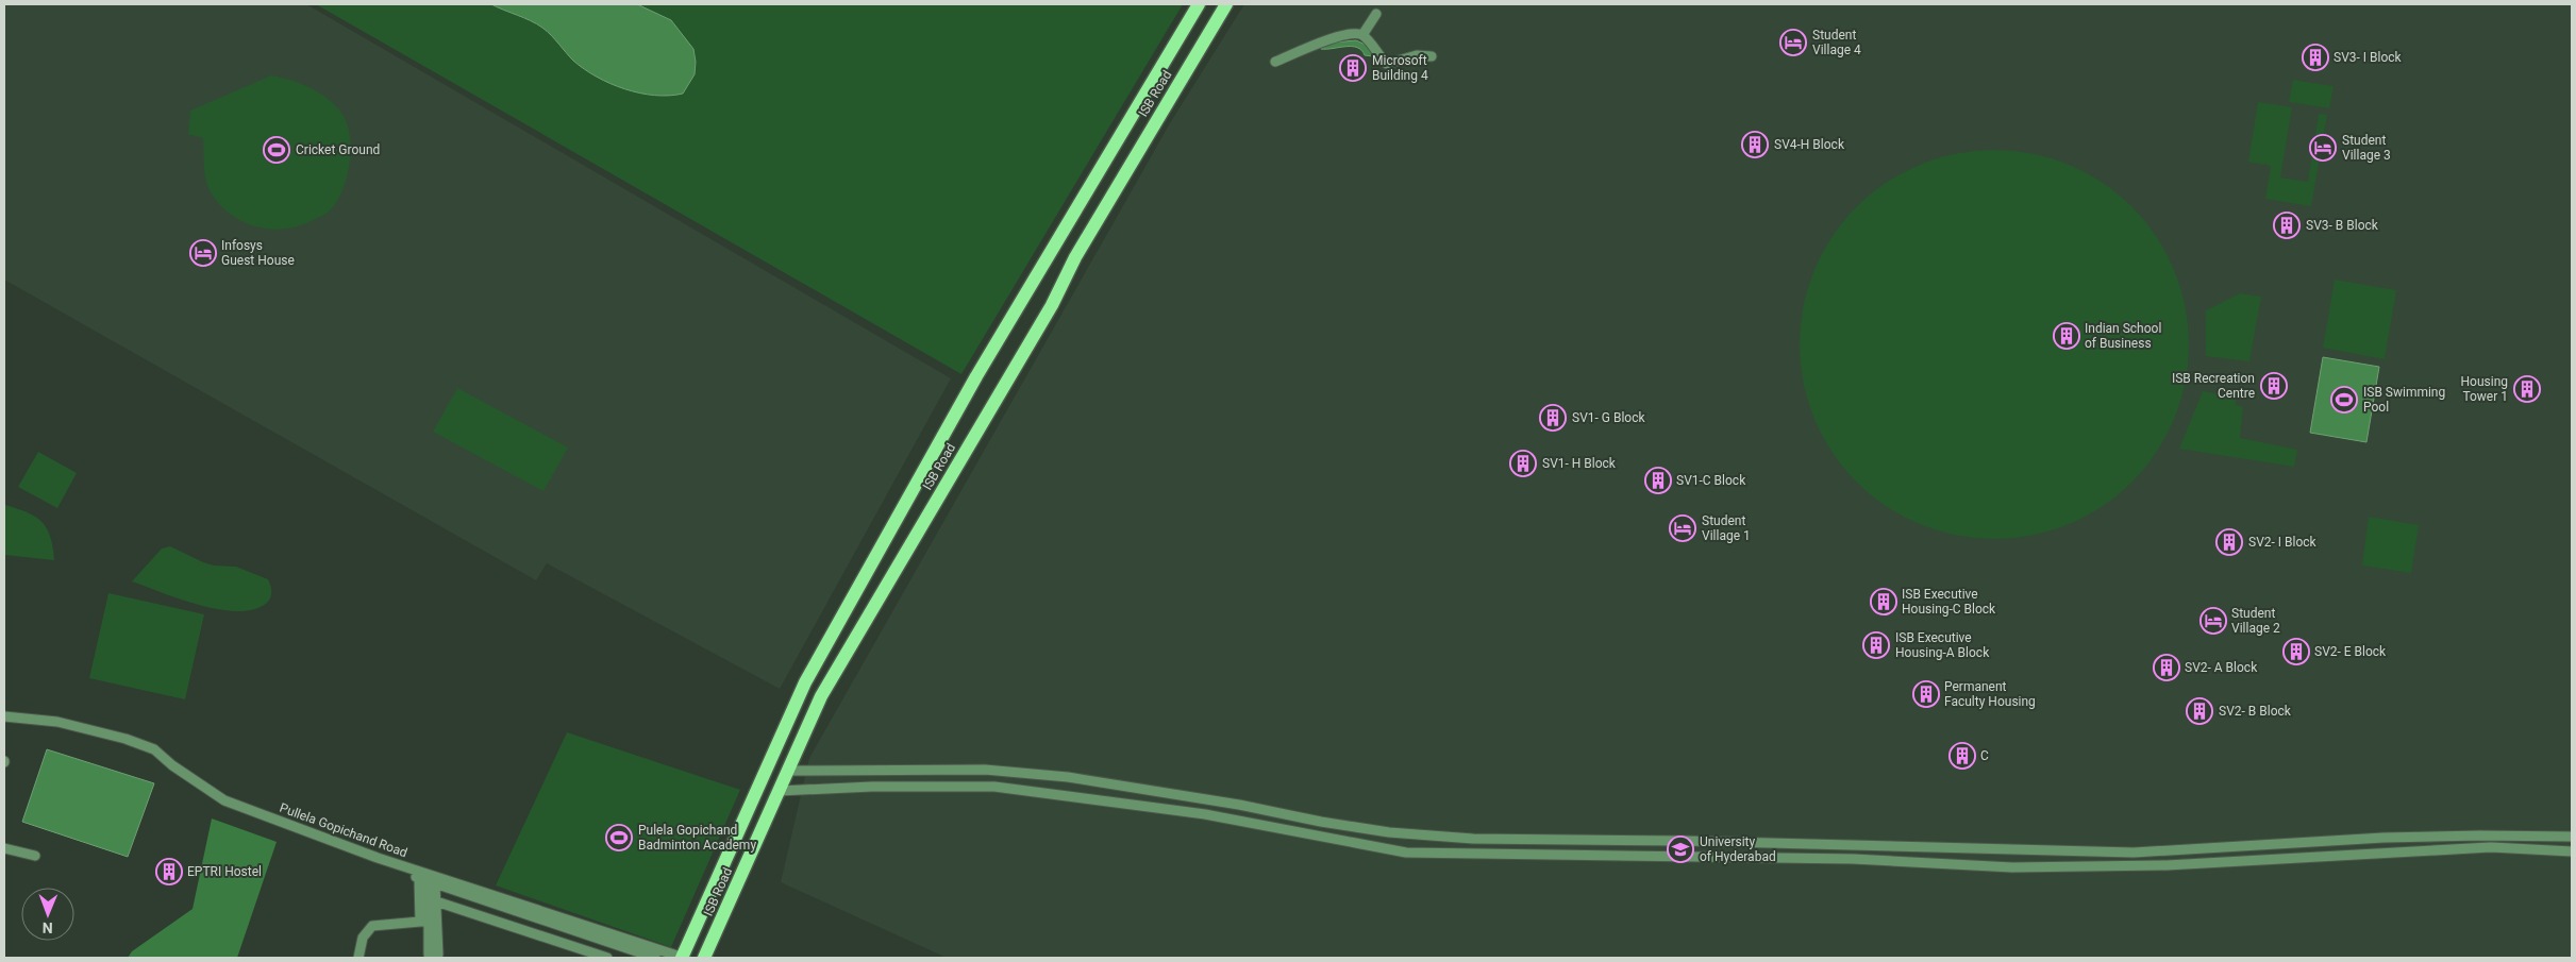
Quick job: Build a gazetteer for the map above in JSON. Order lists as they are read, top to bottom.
{
  "streets": {
    "main road": ["ISB Road"],
    "street": ["Pullela Gopichand Road"]
  },
  "crossings": [
    ["ISB Road", "Pullela Gopichand Road"]
  ],
  "places": {
    "hotel": [
      "Student Village 4",
      "Student Village 3",
      "Infosys Guest House",
      "Student Village 1",
      "Student Village 2"
    ],
    "building": [
      "SV3- I Block",
      "Microsoft Building 4",
      "SV4-H Block",
      "SV3- B Block",
      "Indian School of Business",
      "ISB Recreation Centre",
      "Housing Tower 1",
      "SV1- G Block",
      "SV1- H Block",
      "SV1-C Block",
      "SV2- I Block",
      "ISB Executive Housing-C Block",
      "ISB Executive Housing-A Block",
      "SV2- E Block",
      "SV2- A Block",
      "Permanent Faculty Housing",
      "SV2- B Block",
      "C",
      "EPTRI Hostel"
    ],
    "sports": ["Cricket Ground", "ISB Swimming Pool", "Pulela Gopichand Badminton Academy"],
    "school or university": ["University of Hyderabad"]
  },
  "north": "bottom"
}
